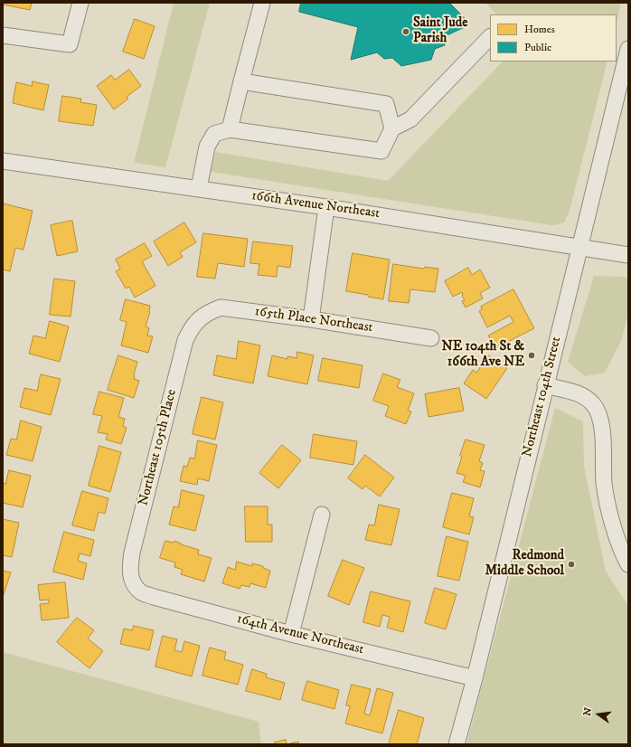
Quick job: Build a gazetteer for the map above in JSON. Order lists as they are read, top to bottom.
{
  "streets": {
    "street": [
      "166th Avenue Northeast",
      "165th Place Northeast",
      "Northeast 104th Street",
      "Northeast 105th Place",
      "164th Avenue Northeast"
    ]
  },
  "crossings": [
    ["166th Avenue Northeast", "Northeast 104th Street"],
    ["165th Place Northeast", "Northeast 105th Place"],
    ["Northeast 104th Street", "164th Avenue Northeast"],
    ["Northeast 105th Place", "164th Avenue Northeast"]
  ],
  "places": ["Saint Jude Parish", "NE 104th St & 166th Ave NE", "Redmond Middle School"],
  "legend": ["Homes", "Public"],
  "north": "left"
}
